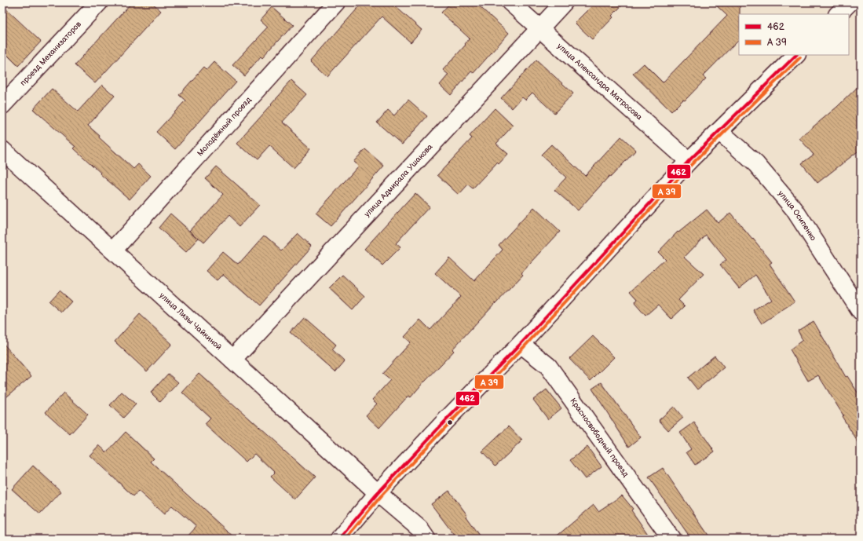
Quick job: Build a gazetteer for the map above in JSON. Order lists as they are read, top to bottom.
{
  "streets": {
    "street": [
      "проезд Механизаторов",
      "улица Александра Матросова",
      "Молодёжный проезд",
      "улица Адмирала Ушакова",
      "улица Осипенко",
      "улица Лизы Чайкиной",
      "Красносвободный проезд"
    ]
  },
  "crossings": [
    ["улица Александра Матросова", "улица Адмирала Ушакова"],
    ["Молодёжный проезд", "улица Лизы Чайкиной"],
    ["улица Адмирала Ушакова", "улица Лизы Чайкиной"]
  ],
  "lines": ["transit line 462"],
  "legend": ["462", "А 39"]
}
